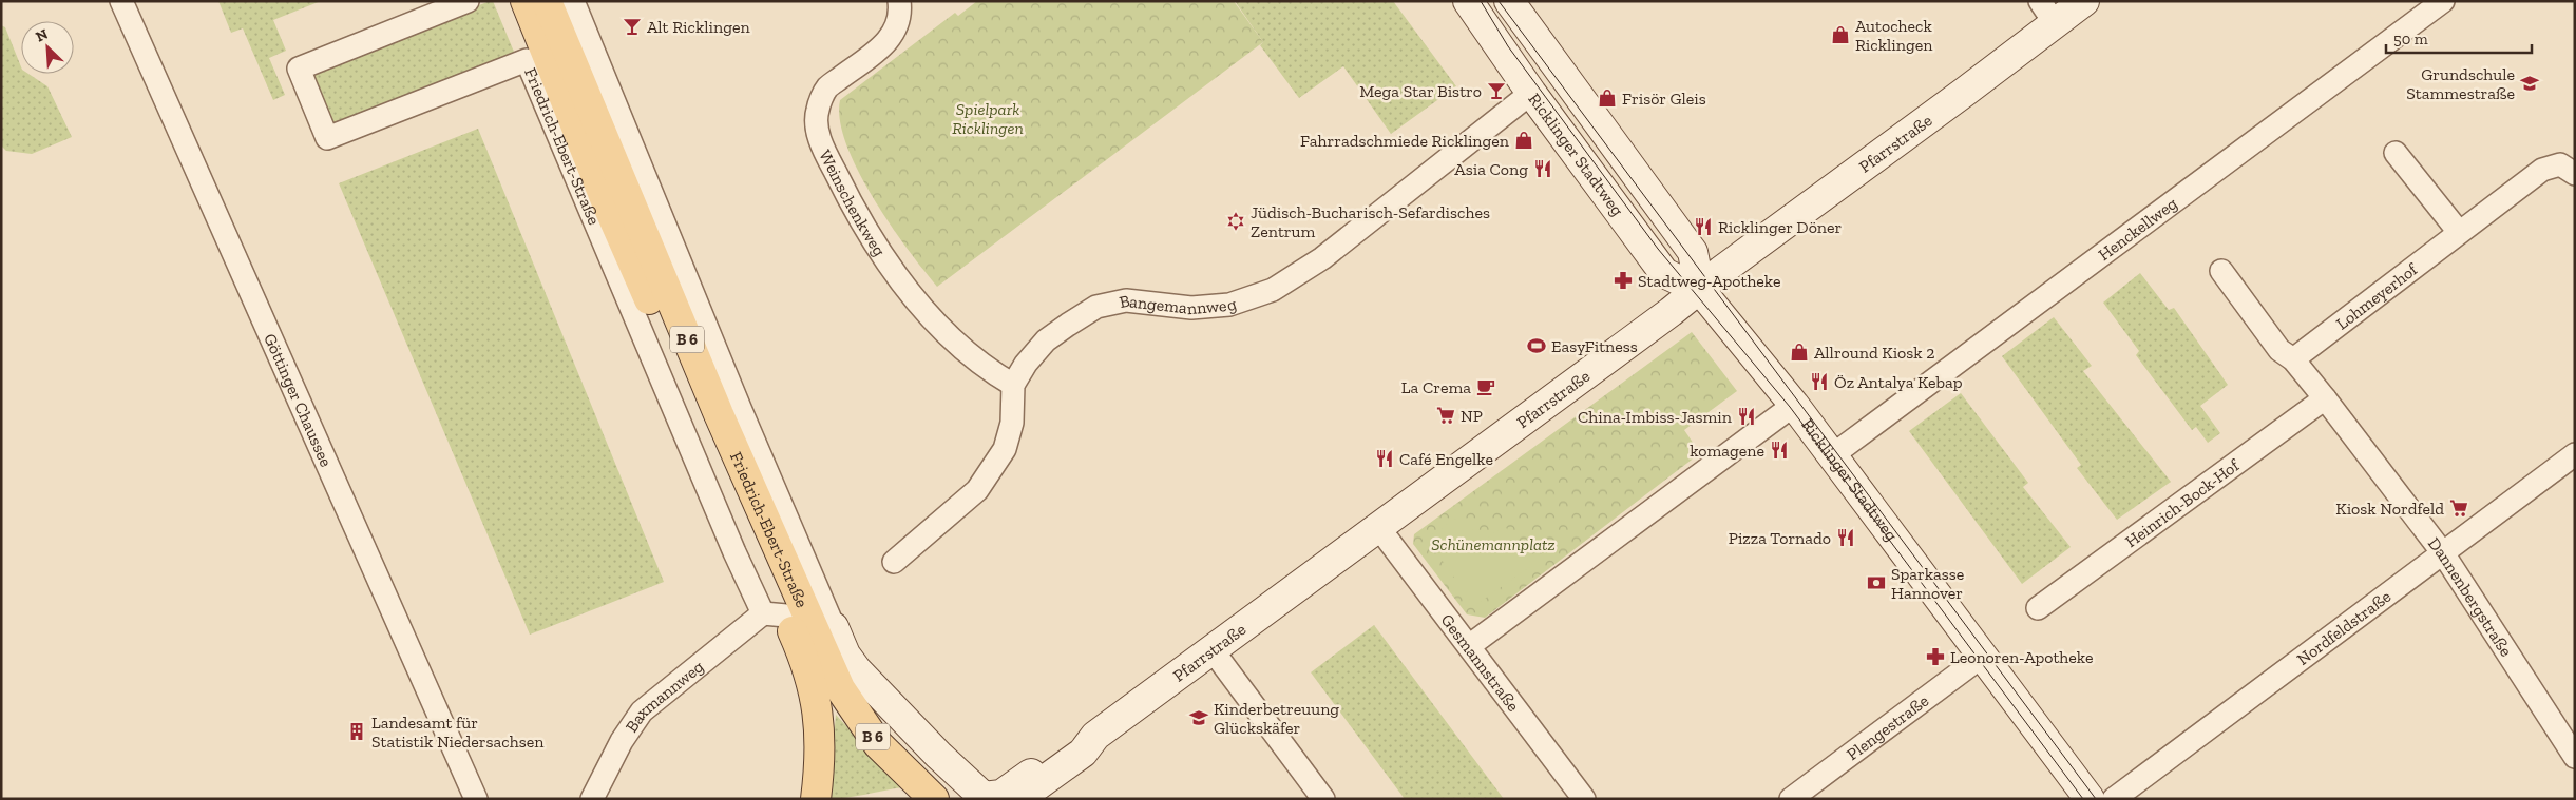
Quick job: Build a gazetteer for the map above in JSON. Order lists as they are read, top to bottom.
{
  "streets": {
    "main road": ["Friedrich-Ebert-Straße", "B 6"],
    "street": [
      "Pfarrstraße",
      "Ricklinger Stadtweg",
      "Weinschenkweg",
      "Henckellweg",
      "Lohmeyerhof",
      "Bangemannweg",
      "Göttinger Chaussee",
      "Heinrich-Bock-Hof",
      "Dannenbergstraße",
      "Nordfeldstraße",
      "Gesmannstraße",
      "Baxmannweg",
      "Plengestraße"
    ]
  },
  "crossings": [
    ["Pfarrstraße", "Friedrich-Ebert-Straße"],
    ["Pfarrstraße", "Ricklinger Stadtweg"],
    ["Pfarrstraße", "Gesmannstraße"],
    ["Pfarrstraße", "Baxmannweg"],
    ["Friedrich-Ebert-Straße", "Baxmannweg"],
    ["Ricklinger Stadtweg", "Henckellweg"],
    ["Ricklinger Stadtweg", "Bangemannweg"],
    ["Ricklinger Stadtweg", "Plengestraße"],
    ["Weinschenkweg", "Bangemannweg"],
    ["Lohmeyerhof", "Dannenbergstraße"],
    ["Heinrich-Bock-Hof", "Dannenbergstraße"],
    ["Dannenbergstraße", "Nordfeldstraße"]
  ],
  "parks": ["Spielpark Ricklingen", "Schünemannplatz"],
  "places": {
    "bar": ["Alt Ricklingen", "Mega Star Bistro"],
    "shop": [
      "Autocheck Ricklingen",
      "Frisör Gleis",
      "Fahrradschmiede Ricklingen",
      "Allround Kiosk 2"
    ],
    "school or university": ["Grundschule Stammestraße", "Kinderbetreuung Glückskäfer"],
    "restaurant": [
      "Asia Cong",
      "Ricklinger Döner",
      "Öz Antalya Kebap",
      "China-Imbiss-Jasmin",
      "komagene",
      "Café Engelke",
      "Pizza Tornado"
    ],
    "synagogue": ["Jüdisch-Bucharisch-Sefardisches Zentrum"],
    "pharmacy": ["Stadtweg-Apotheke", "Leonoren-Apotheke"],
    "sports": ["EasyFitness"],
    "cafe": ["La Crema"],
    "supermarket": ["NP", "Kiosk Nordfeld"],
    "bank": ["Sparkasse Hannover"],
    "building": ["Landesamt für Statistik Niedersachsen"]
  },
  "scale_bar": "50 m",
  "north": "top left"
}
